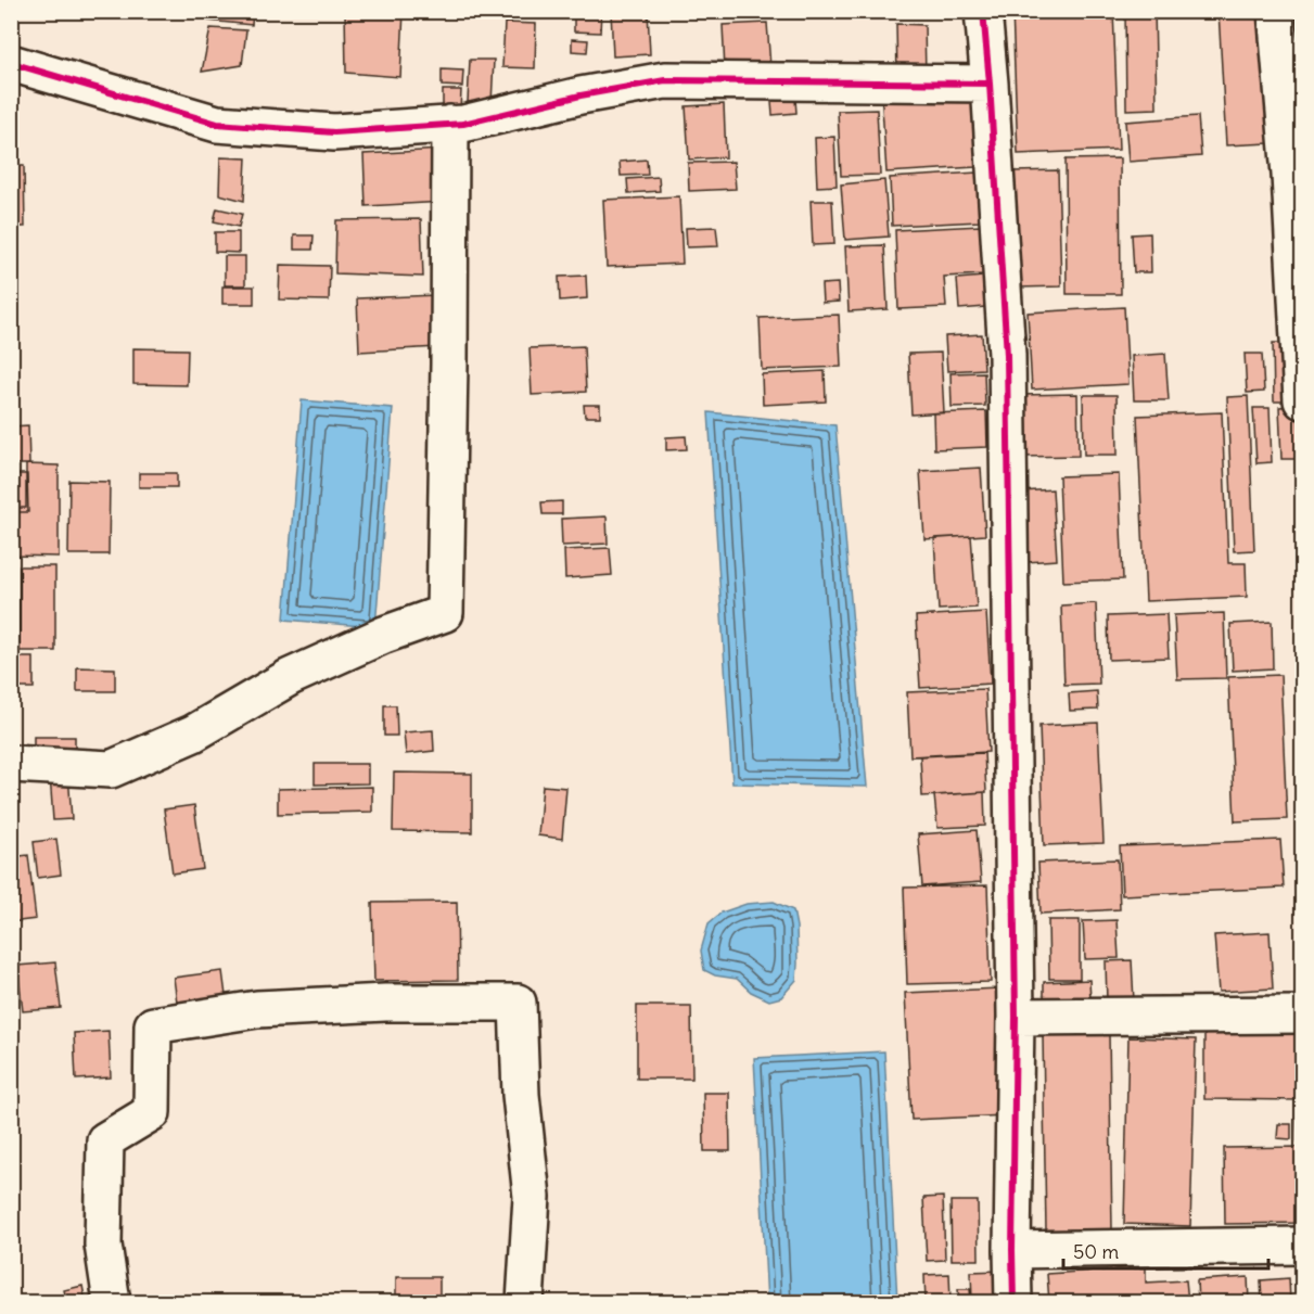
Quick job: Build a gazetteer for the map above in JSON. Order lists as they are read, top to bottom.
{
  "scale_bar": "50 m"
}
